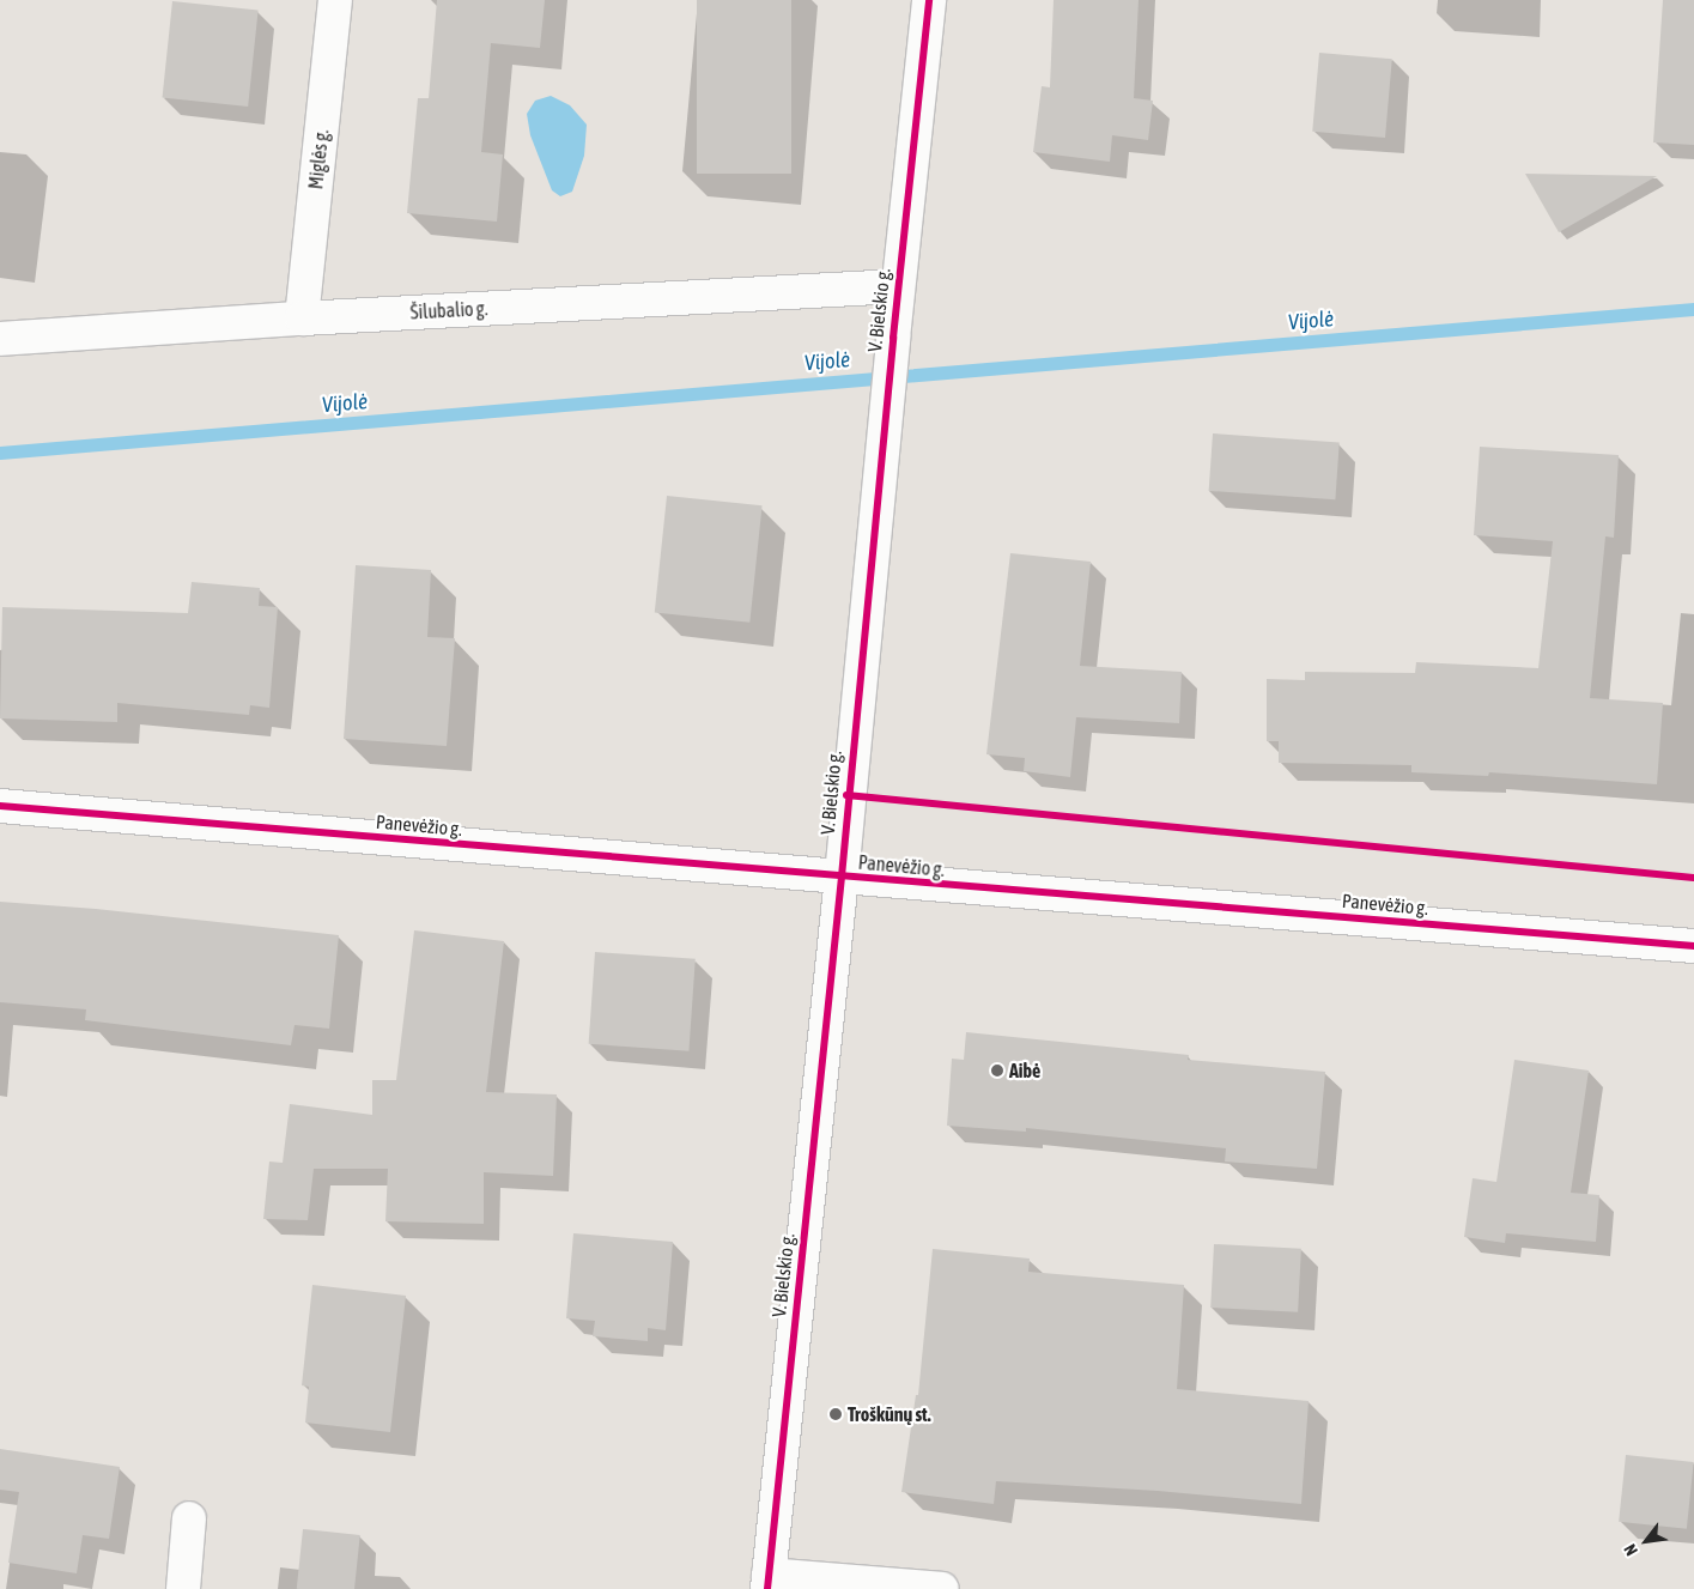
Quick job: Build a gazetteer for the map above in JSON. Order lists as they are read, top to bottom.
{
  "streets": {
    "street": [
      "Miglės g.",
      "Šilubalio g.",
      "V. Bielskio g.",
      "Panevėžio g."
    ]
  },
  "crossings": [
    ["Miglės g.", "Šilubalio g."],
    ["Šilubalio g.", "V. Bielskio g."],
    ["V. Bielskio g.", "Panevėžio g."]
  ],
  "water": ["Vijolė"],
  "places": ["Aibė", "Troškūnų st."],
  "north": "bottom left"
}
